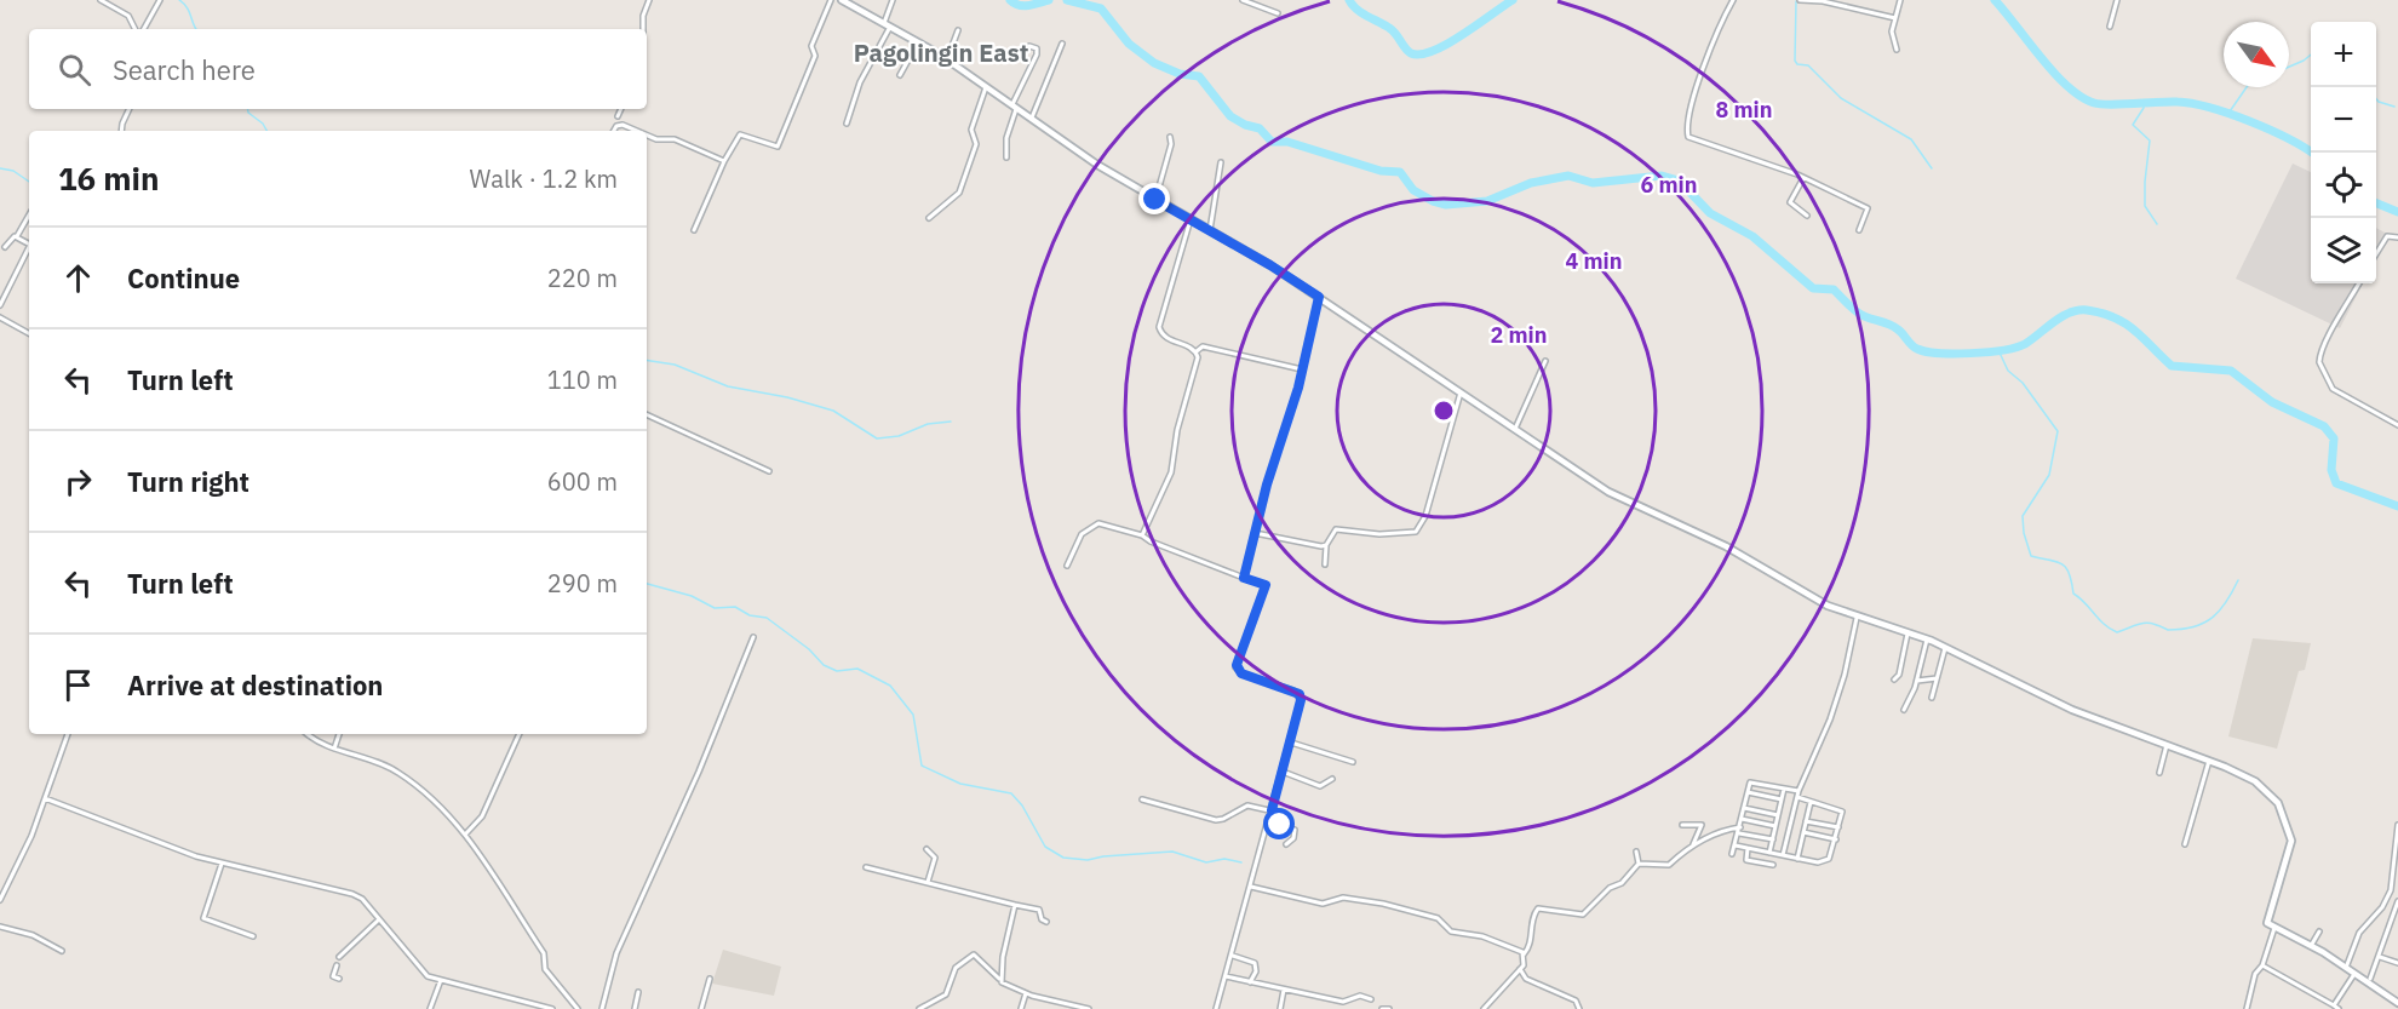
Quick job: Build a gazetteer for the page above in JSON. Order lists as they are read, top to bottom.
{
  "districts": ["Pagolingin East"],
  "north": "bottom right",
  "page": {
    "map_buttons": ["+", "−"],
    "search": "Search here",
    "heading": ["16 min", "Walk · 1.2 km"],
    "list": [
      ["Continue", "220 m"],
      ["Turn left", "110 m"],
      ["Turn right", "600 m"],
      ["Turn left", "290 m"],
      "Arrive at destination"
    ]
  },
  "rings": [
    "8 min",
    "6 min",
    "4 min",
    "2 min"
  ]
}
